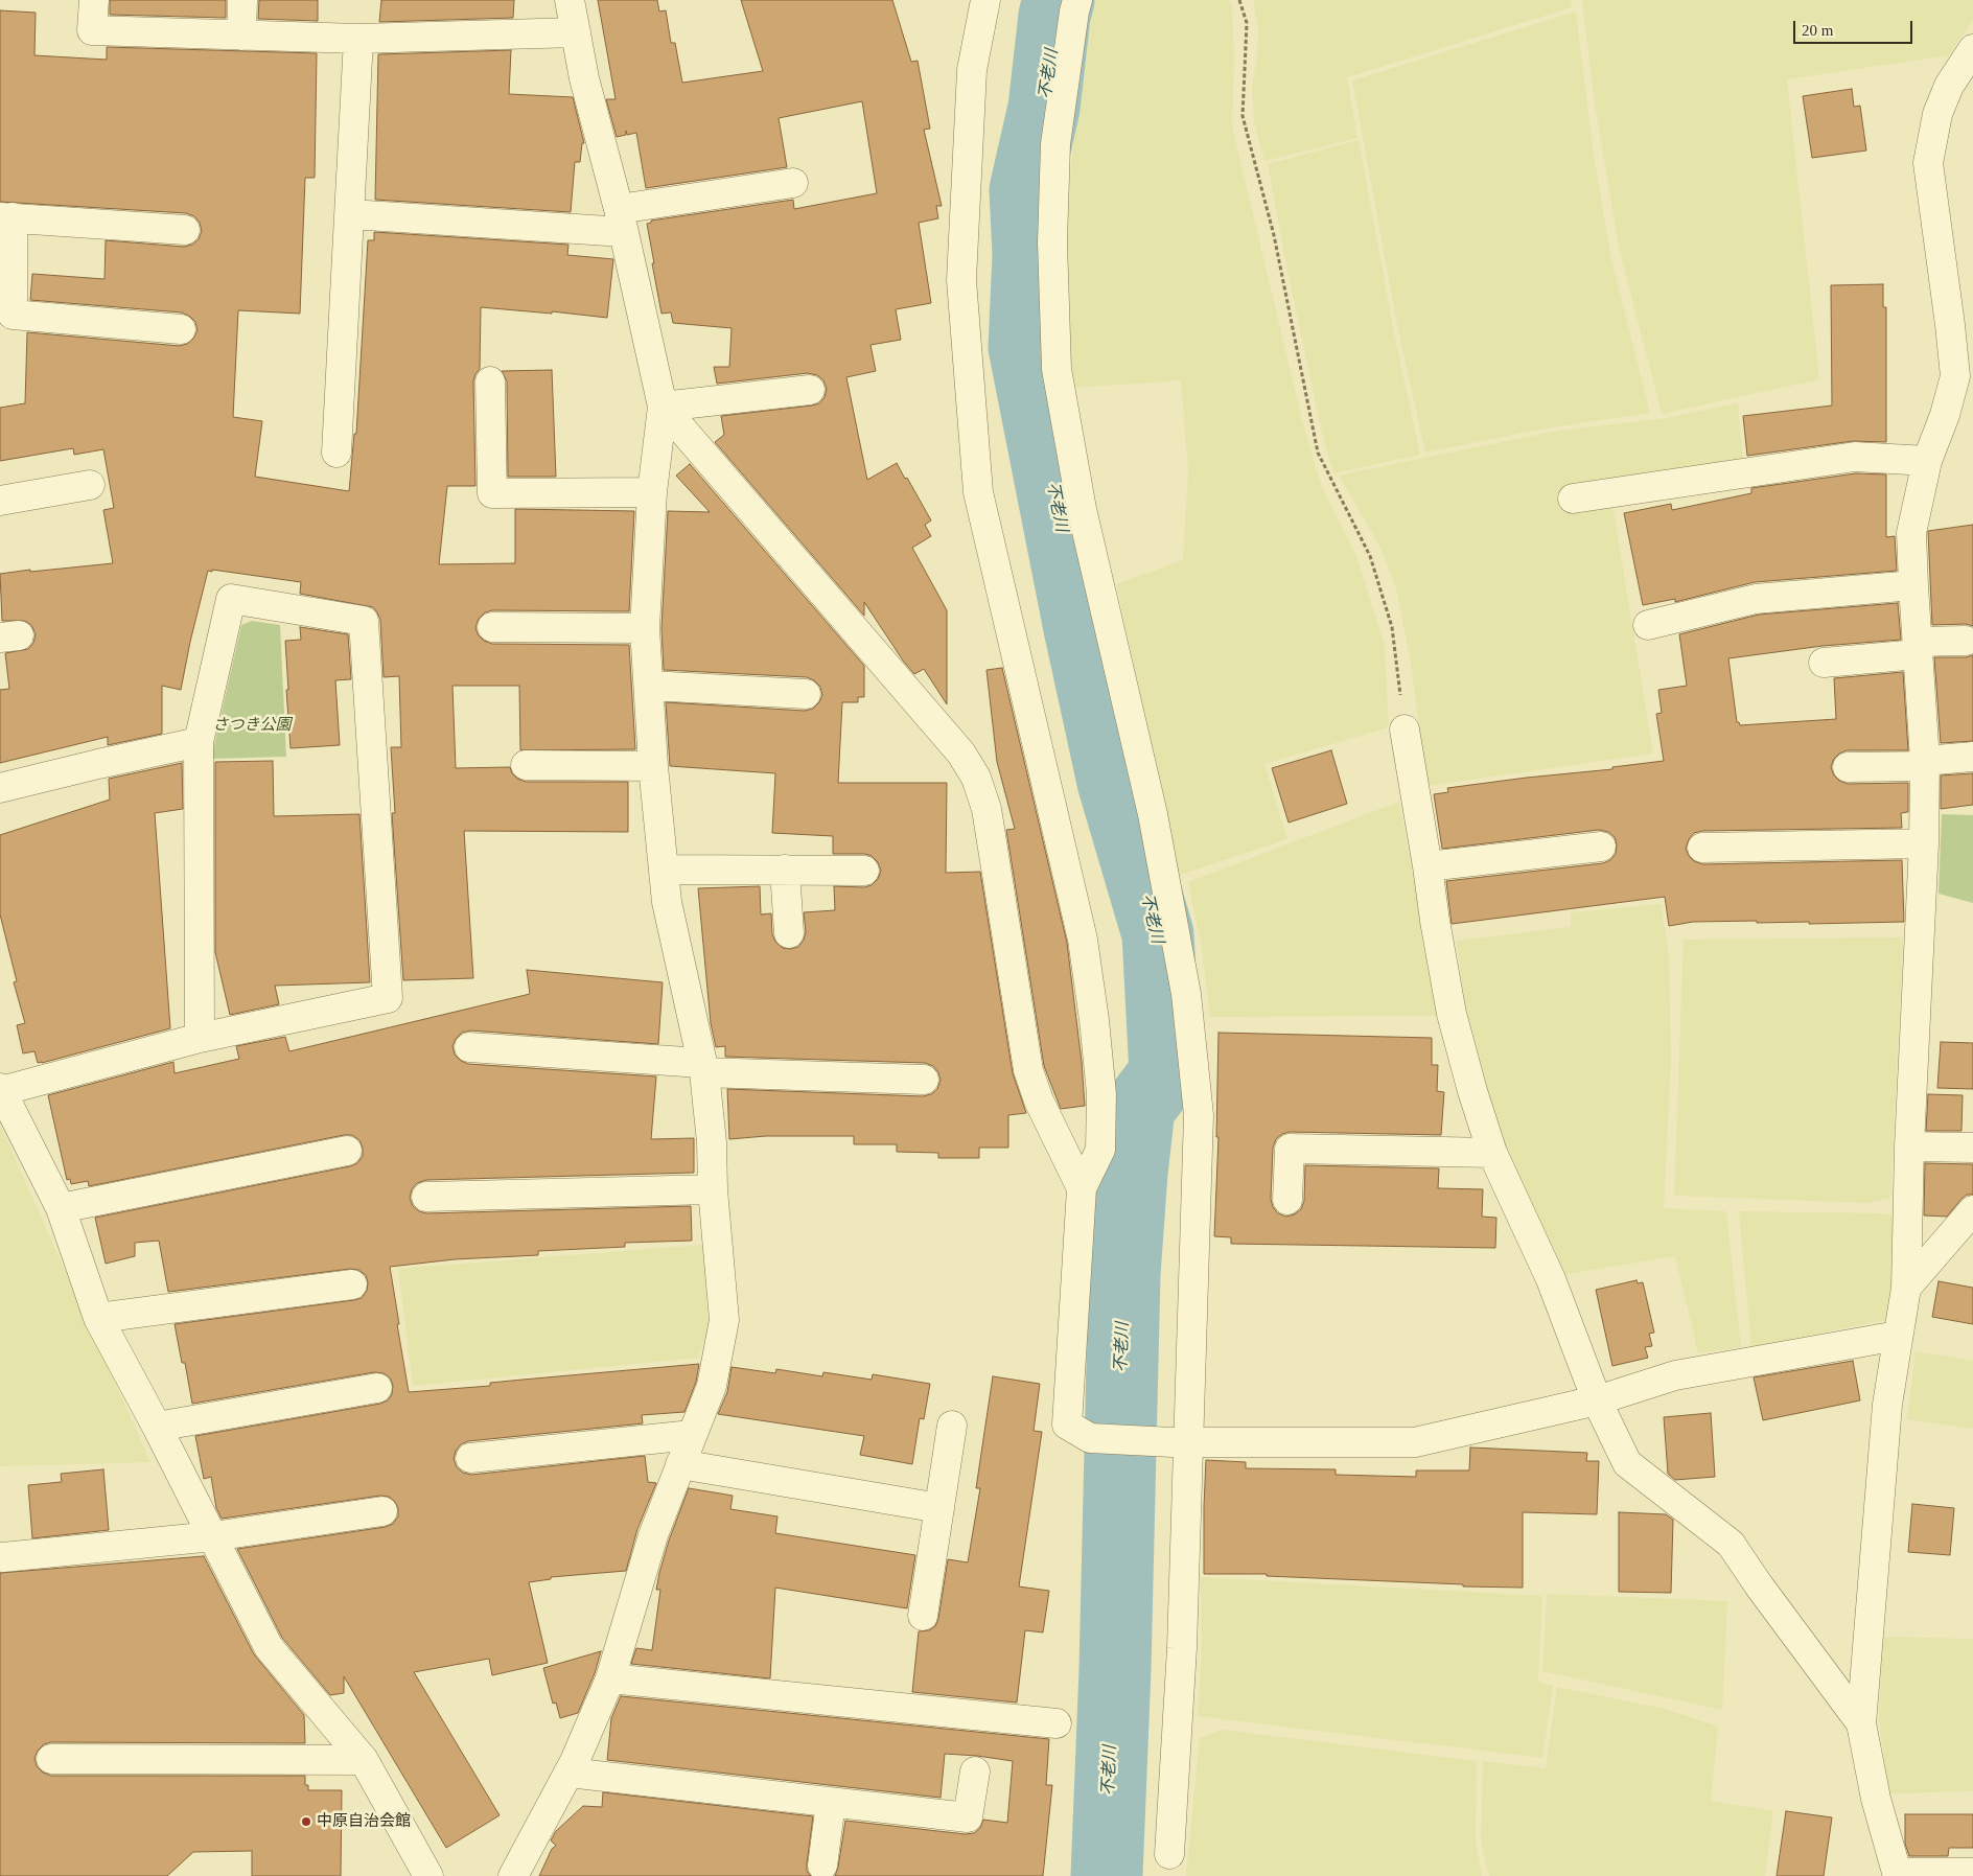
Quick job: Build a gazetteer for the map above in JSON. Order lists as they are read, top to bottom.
{
  "water": ["不老川"],
  "parks": ["さつき公園"],
  "places": ["中原自治会館"],
  "scale_bar": "20 m"
}
